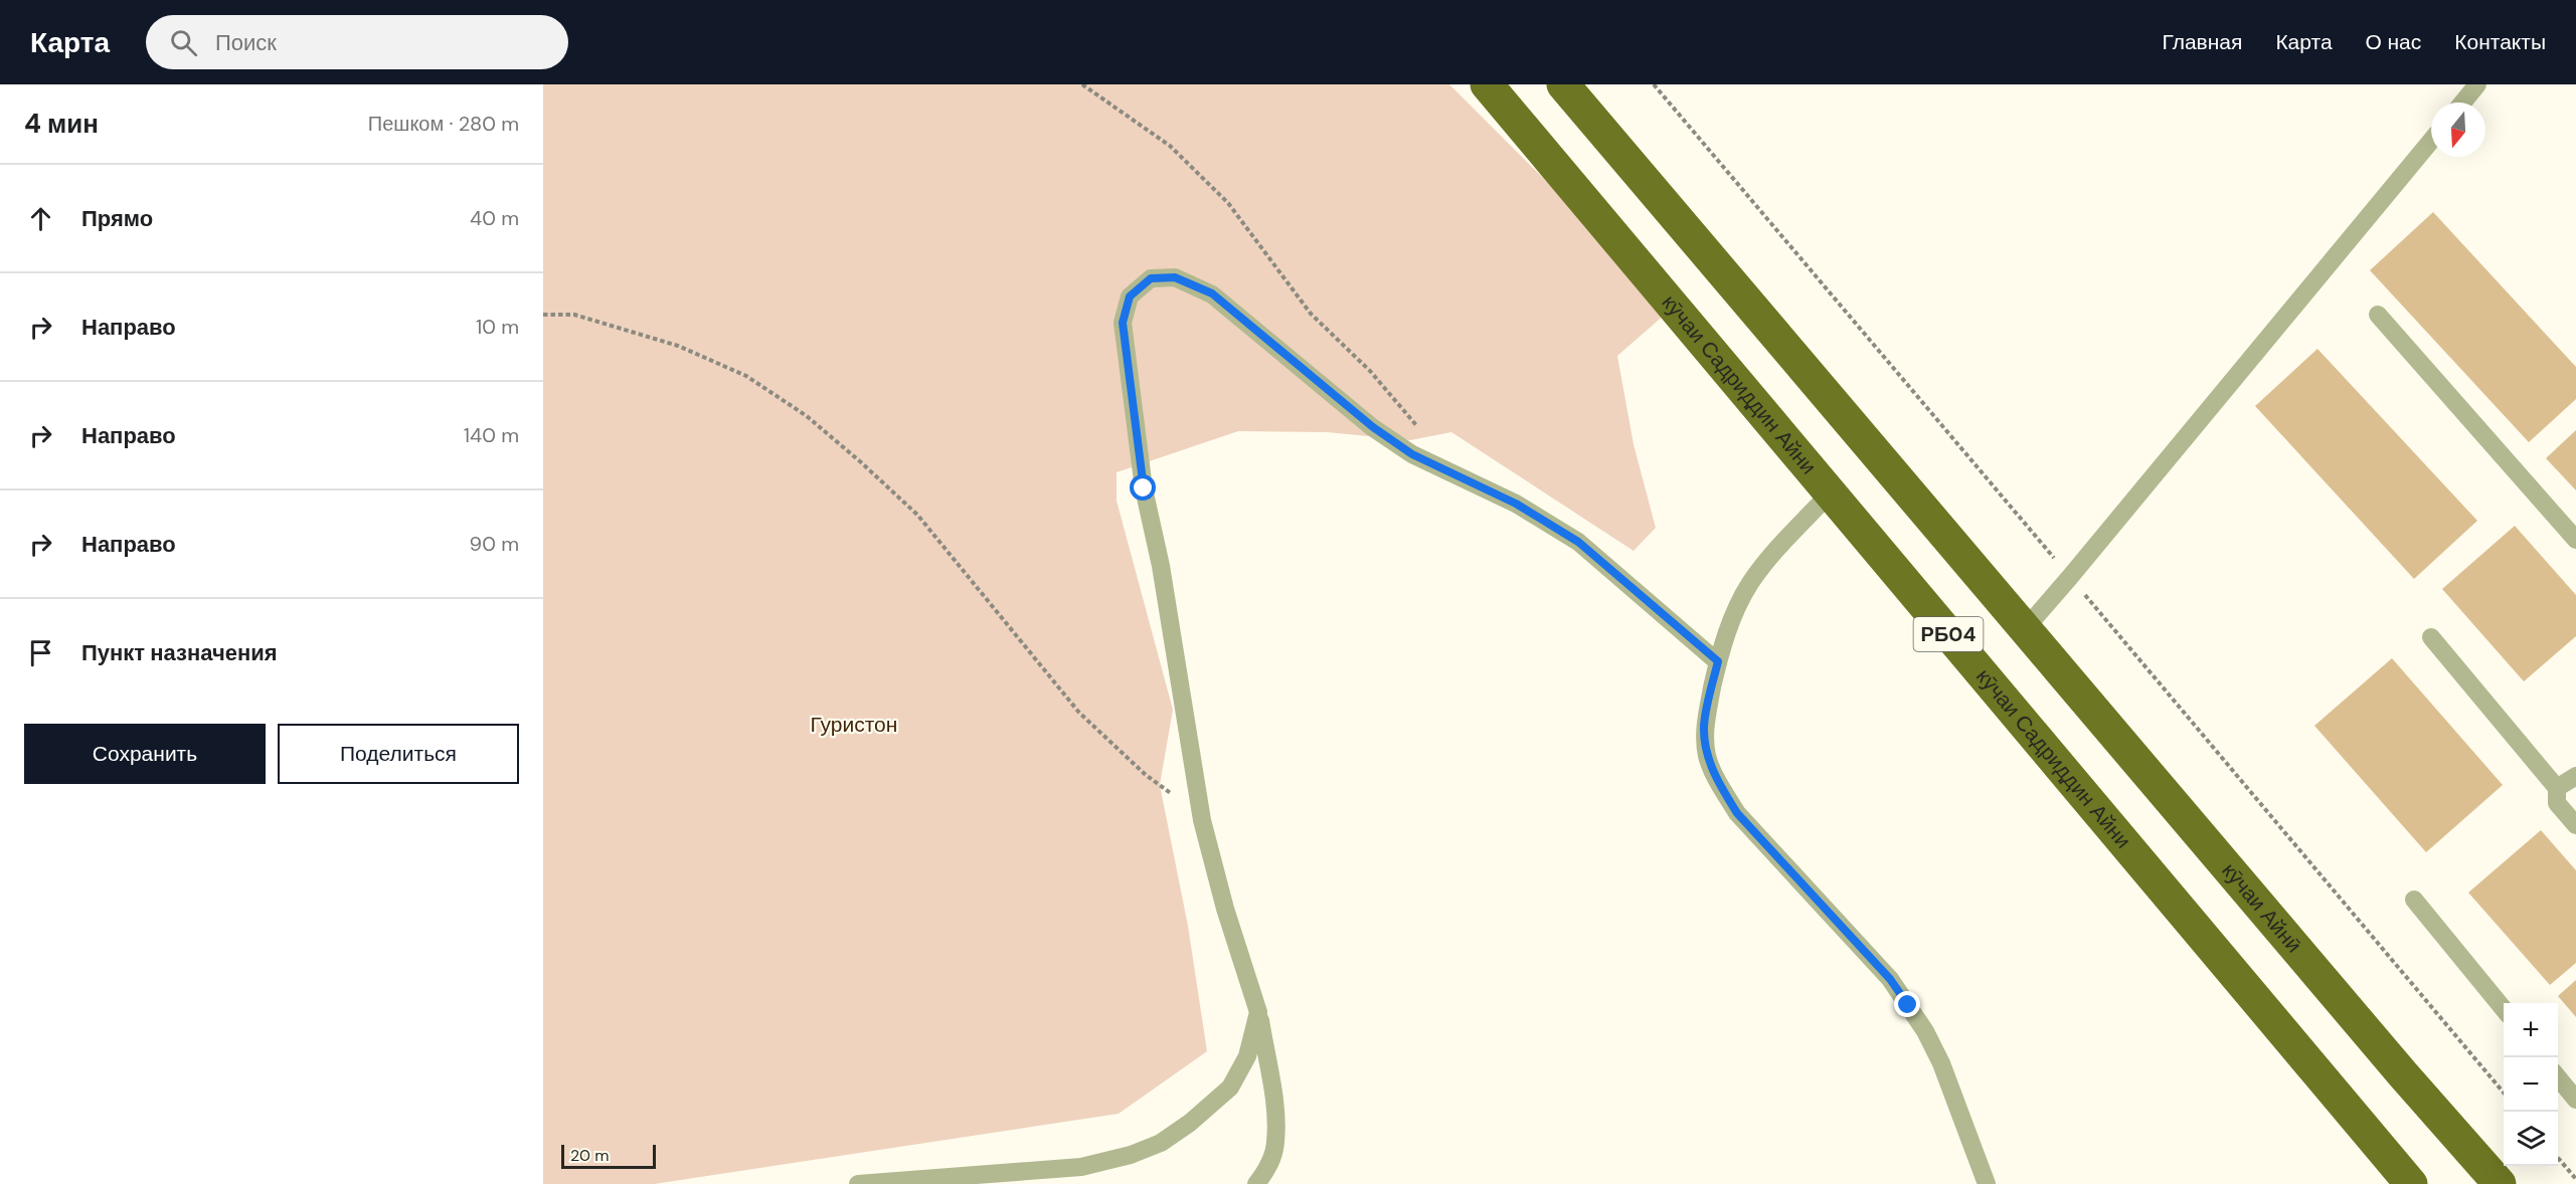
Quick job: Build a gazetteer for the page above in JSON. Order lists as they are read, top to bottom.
{
  "streets": {
    "highway": ["кӯчаи Садриддин Айни", "РБ04", "кӯчаи Айнӣ"]
  },
  "crossings": [
    ["РБ04", "кӯчаи Айнӣ"]
  ],
  "parks": ["Гуристон"],
  "scale_bar": "20 m",
  "north": "bottom",
  "page": {
    "header": "Карта",
    "search": "Поиск",
    "nav": [
      "Главная",
      "Карта",
      "О нас",
      "Контакты"
    ],
    "heading": ["4 мин", "Пешком · 280 m"],
    "list": [
      ["Прямо", "40 m"],
      ["Направо", "10 m"],
      ["Направо", "140 m"],
      ["Направо", "90 m"],
      "Пункт назначения"
    ],
    "buttons": ["Сохранить", "Поделиться"],
    "map_buttons": ["+", "−"],
    "scale": "20 m"
  }
}
